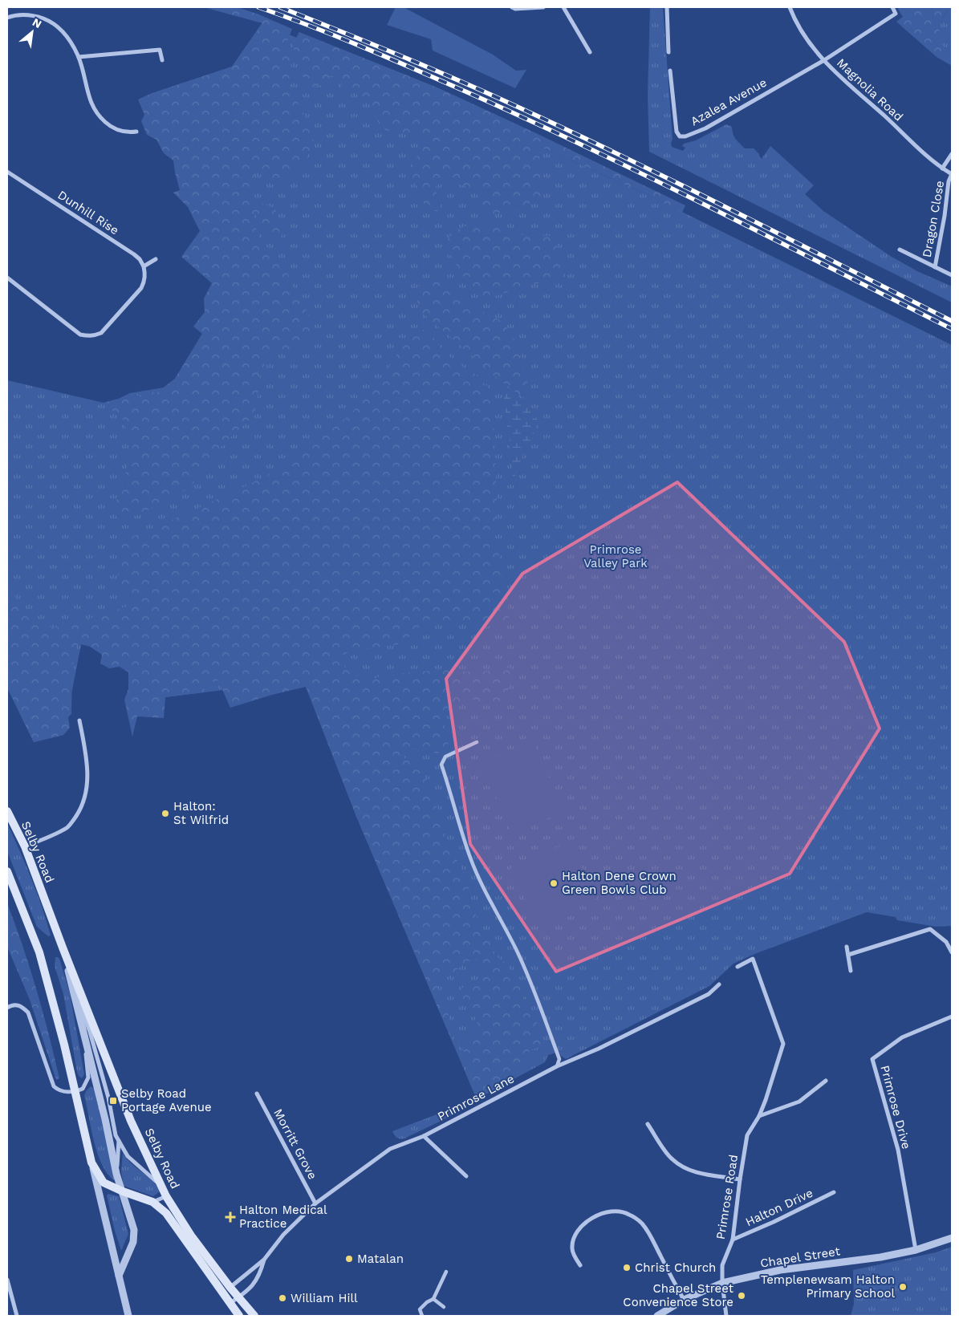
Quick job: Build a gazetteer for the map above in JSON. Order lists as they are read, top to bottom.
{
  "streets": {
    "main road": ["Selby Road"],
    "street": [
      "Magnolia Road",
      "Azalea Avenue",
      "Dunhill Rise",
      "Dragon Close",
      "Primrose Lane",
      "Primrose Drive",
      "Morritt Grove",
      "Primrose Road",
      "Halton Drive",
      "Chapel Street"
    ]
  },
  "crossings": [
    ["Magnolia Road", "Azalea Avenue"],
    ["Magnolia Road", "Dragon Close"],
    ["Selby Road", "Primrose Lane"],
    ["Primrose Lane", "Morritt Grove"],
    ["Primrose Drive", "Chapel Street"],
    ["Primrose Road", "Halton Drive"],
    ["Primrose Road", "Chapel Street"]
  ],
  "parks": ["Primrose Valley Park"],
  "places": {
    "other": [
      "Halton: St Wilfrid",
      "Halton Dene Crown Green Bowls Club",
      "Matalan",
      "Christ Church",
      "Templenewsam Halton Primary School",
      "Chapel Street Convenience Store",
      "William Hill"
    ],
    "transit": ["Selby Road Portage Avenue"],
    "health": ["Halton Medical Practice"]
  },
  "north": "top right"
}
